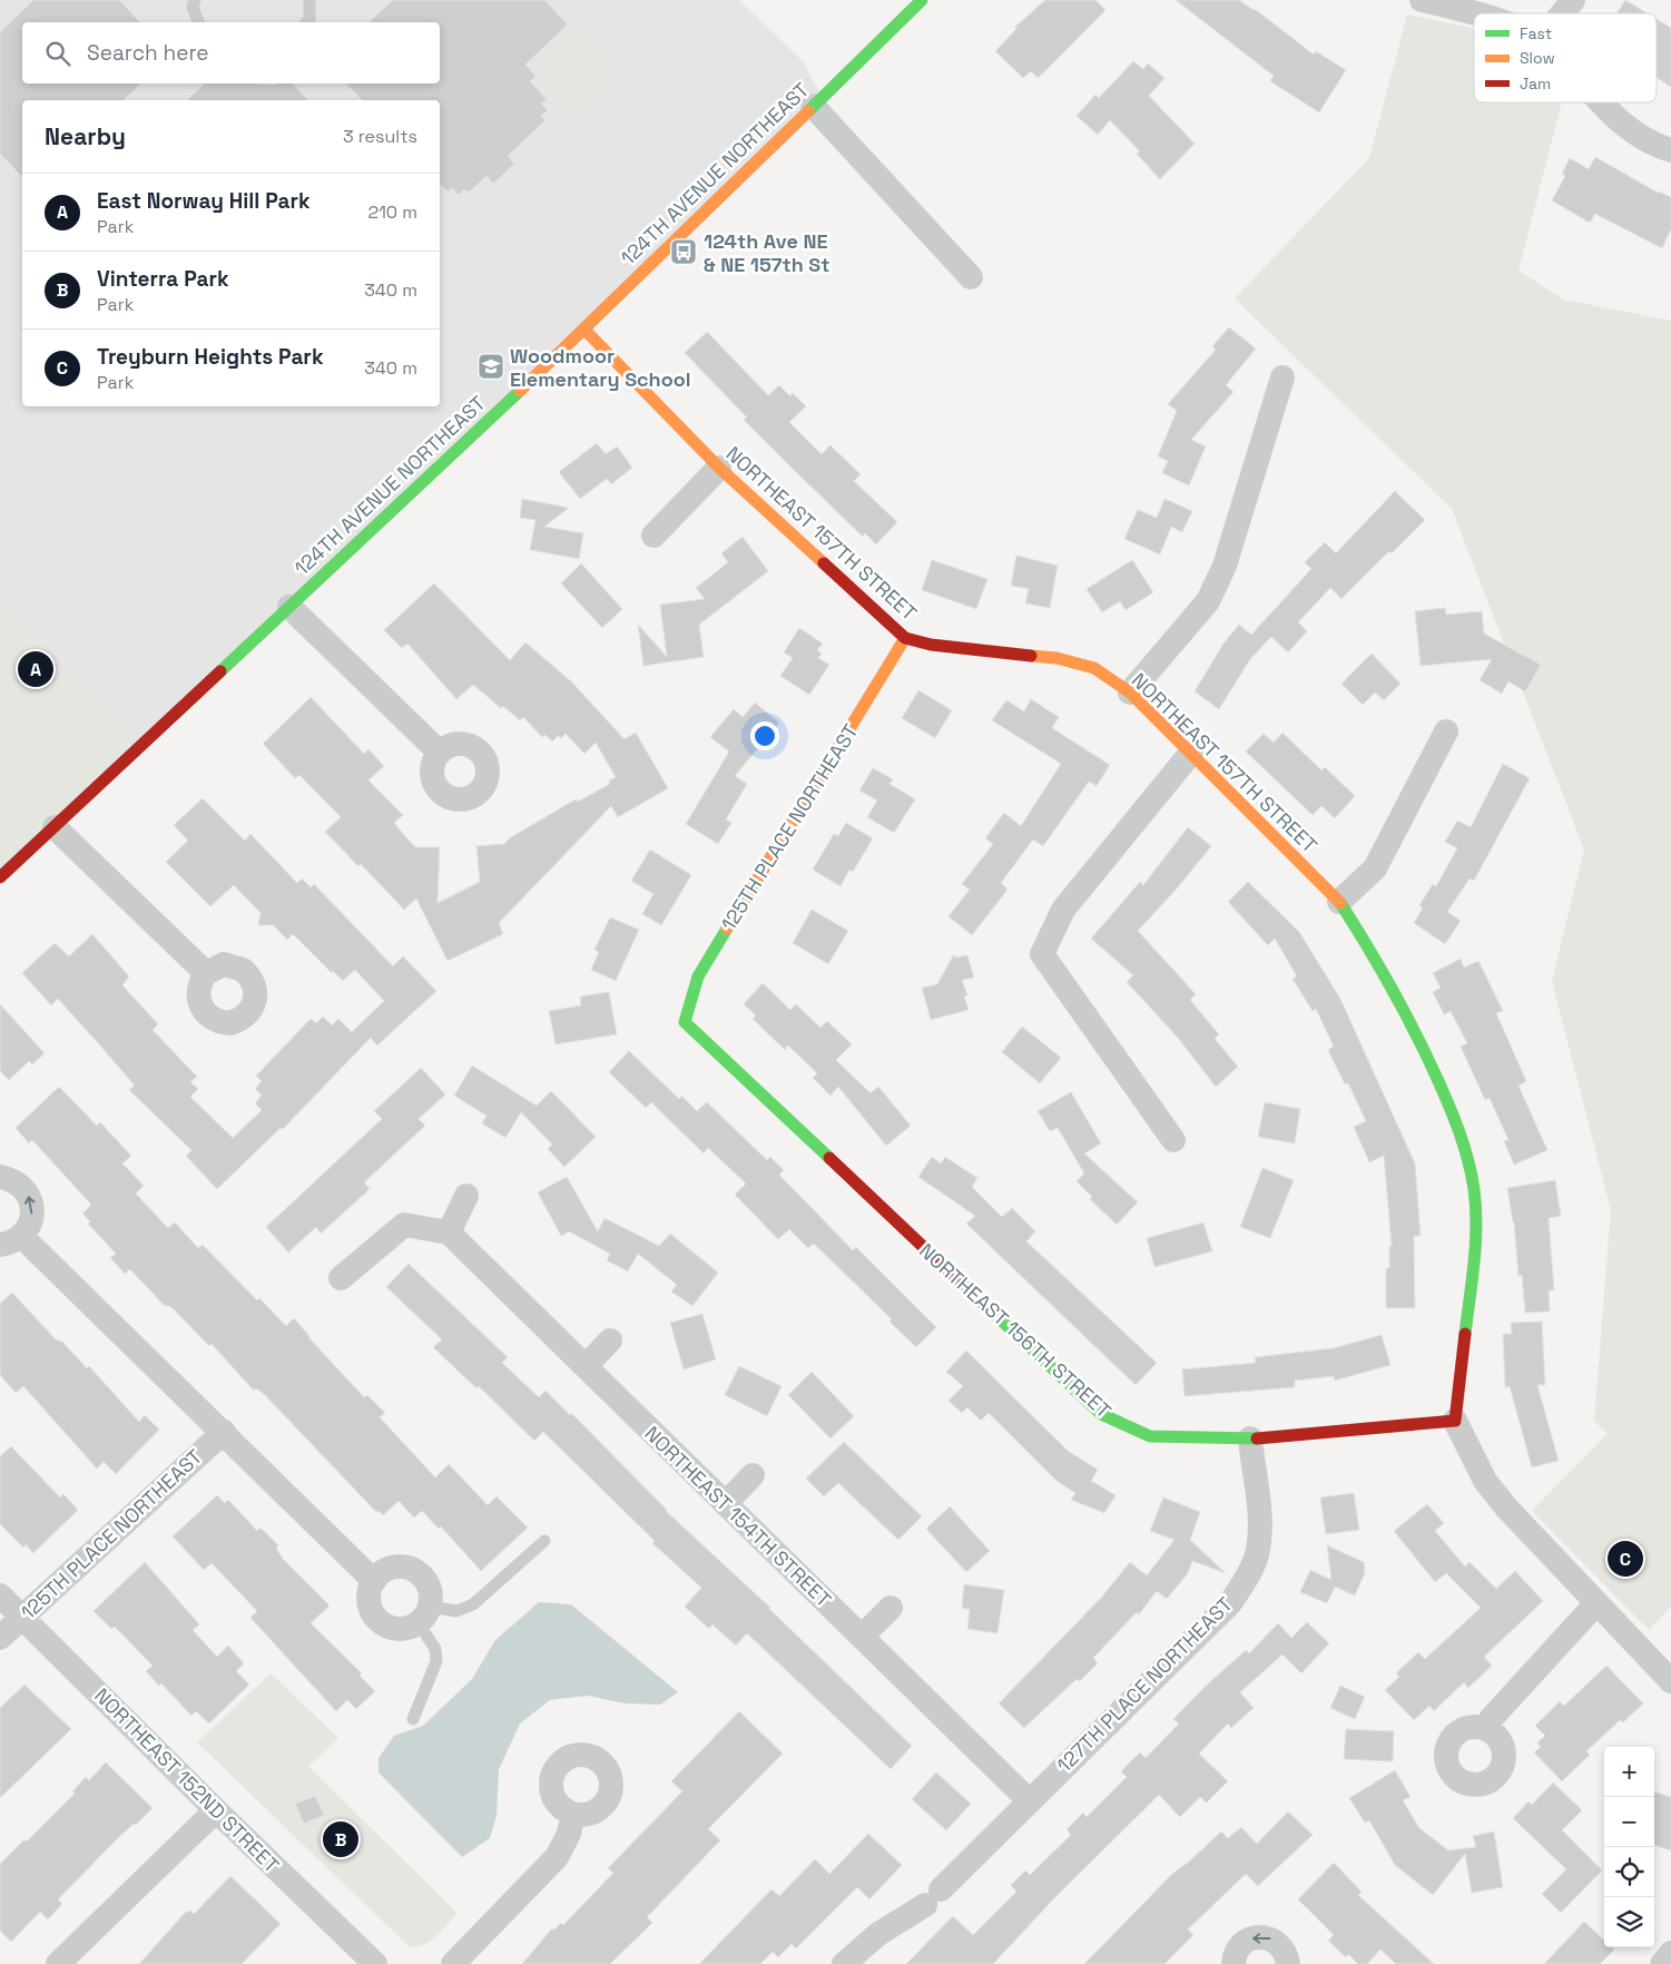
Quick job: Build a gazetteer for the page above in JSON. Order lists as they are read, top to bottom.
{
  "streets": {
    "street": [
      "124TH AVENUE NORTHEAST",
      "NORTHEAST 157TH STREET",
      "125TH PLACE NORTHEAST",
      "NORTHEAST 156TH STREET",
      "NORTHEAST 154TH STREET",
      "127TH PLACE NORTHEAST",
      "NORTHEAST 152ND STREET"
    ]
  },
  "crossings": [
    ["124TH AVENUE NORTHEAST", "NORTHEAST 157TH STREET"],
    ["NORTHEAST 157TH STREET", "125TH PLACE NORTHEAST"],
    ["NORTHEAST 157TH STREET", "NORTHEAST 156TH STREET"],
    ["125TH PLACE NORTHEAST", "NORTHEAST 156TH STREET"],
    ["125TH PLACE NORTHEAST", "NORTHEAST 152ND STREET"],
    ["NORTHEAST 156TH STREET", "127TH PLACE NORTHEAST"],
    ["NORTHEAST 154TH STREET", "127TH PLACE NORTHEAST"]
  ],
  "places": {
    "bus stop": ["124th Ave NE & NE 157th St"],
    "school or university": ["Woodmoor Elementary School"]
  },
  "legend": ["Fast", "Slow", "Jam"],
  "page": {
    "search": "Search here",
    "heading": ["Nearby", "3 results"],
    "list": [
      {
        "mark": "A",
        "name": "East Norway Hill Park",
        "note": "Park",
        "value": "210 m"
      },
      {
        "mark": "B",
        "name": "Vinterra Park",
        "note": "Park",
        "value": "340 m"
      },
      {
        "mark": "C",
        "name": "Treyburn Heights Park",
        "note": "Park",
        "value": "340 m"
      }
    ],
    "pins": ["A", "C", "B"],
    "map_buttons": ["+", "−"]
  }
}
